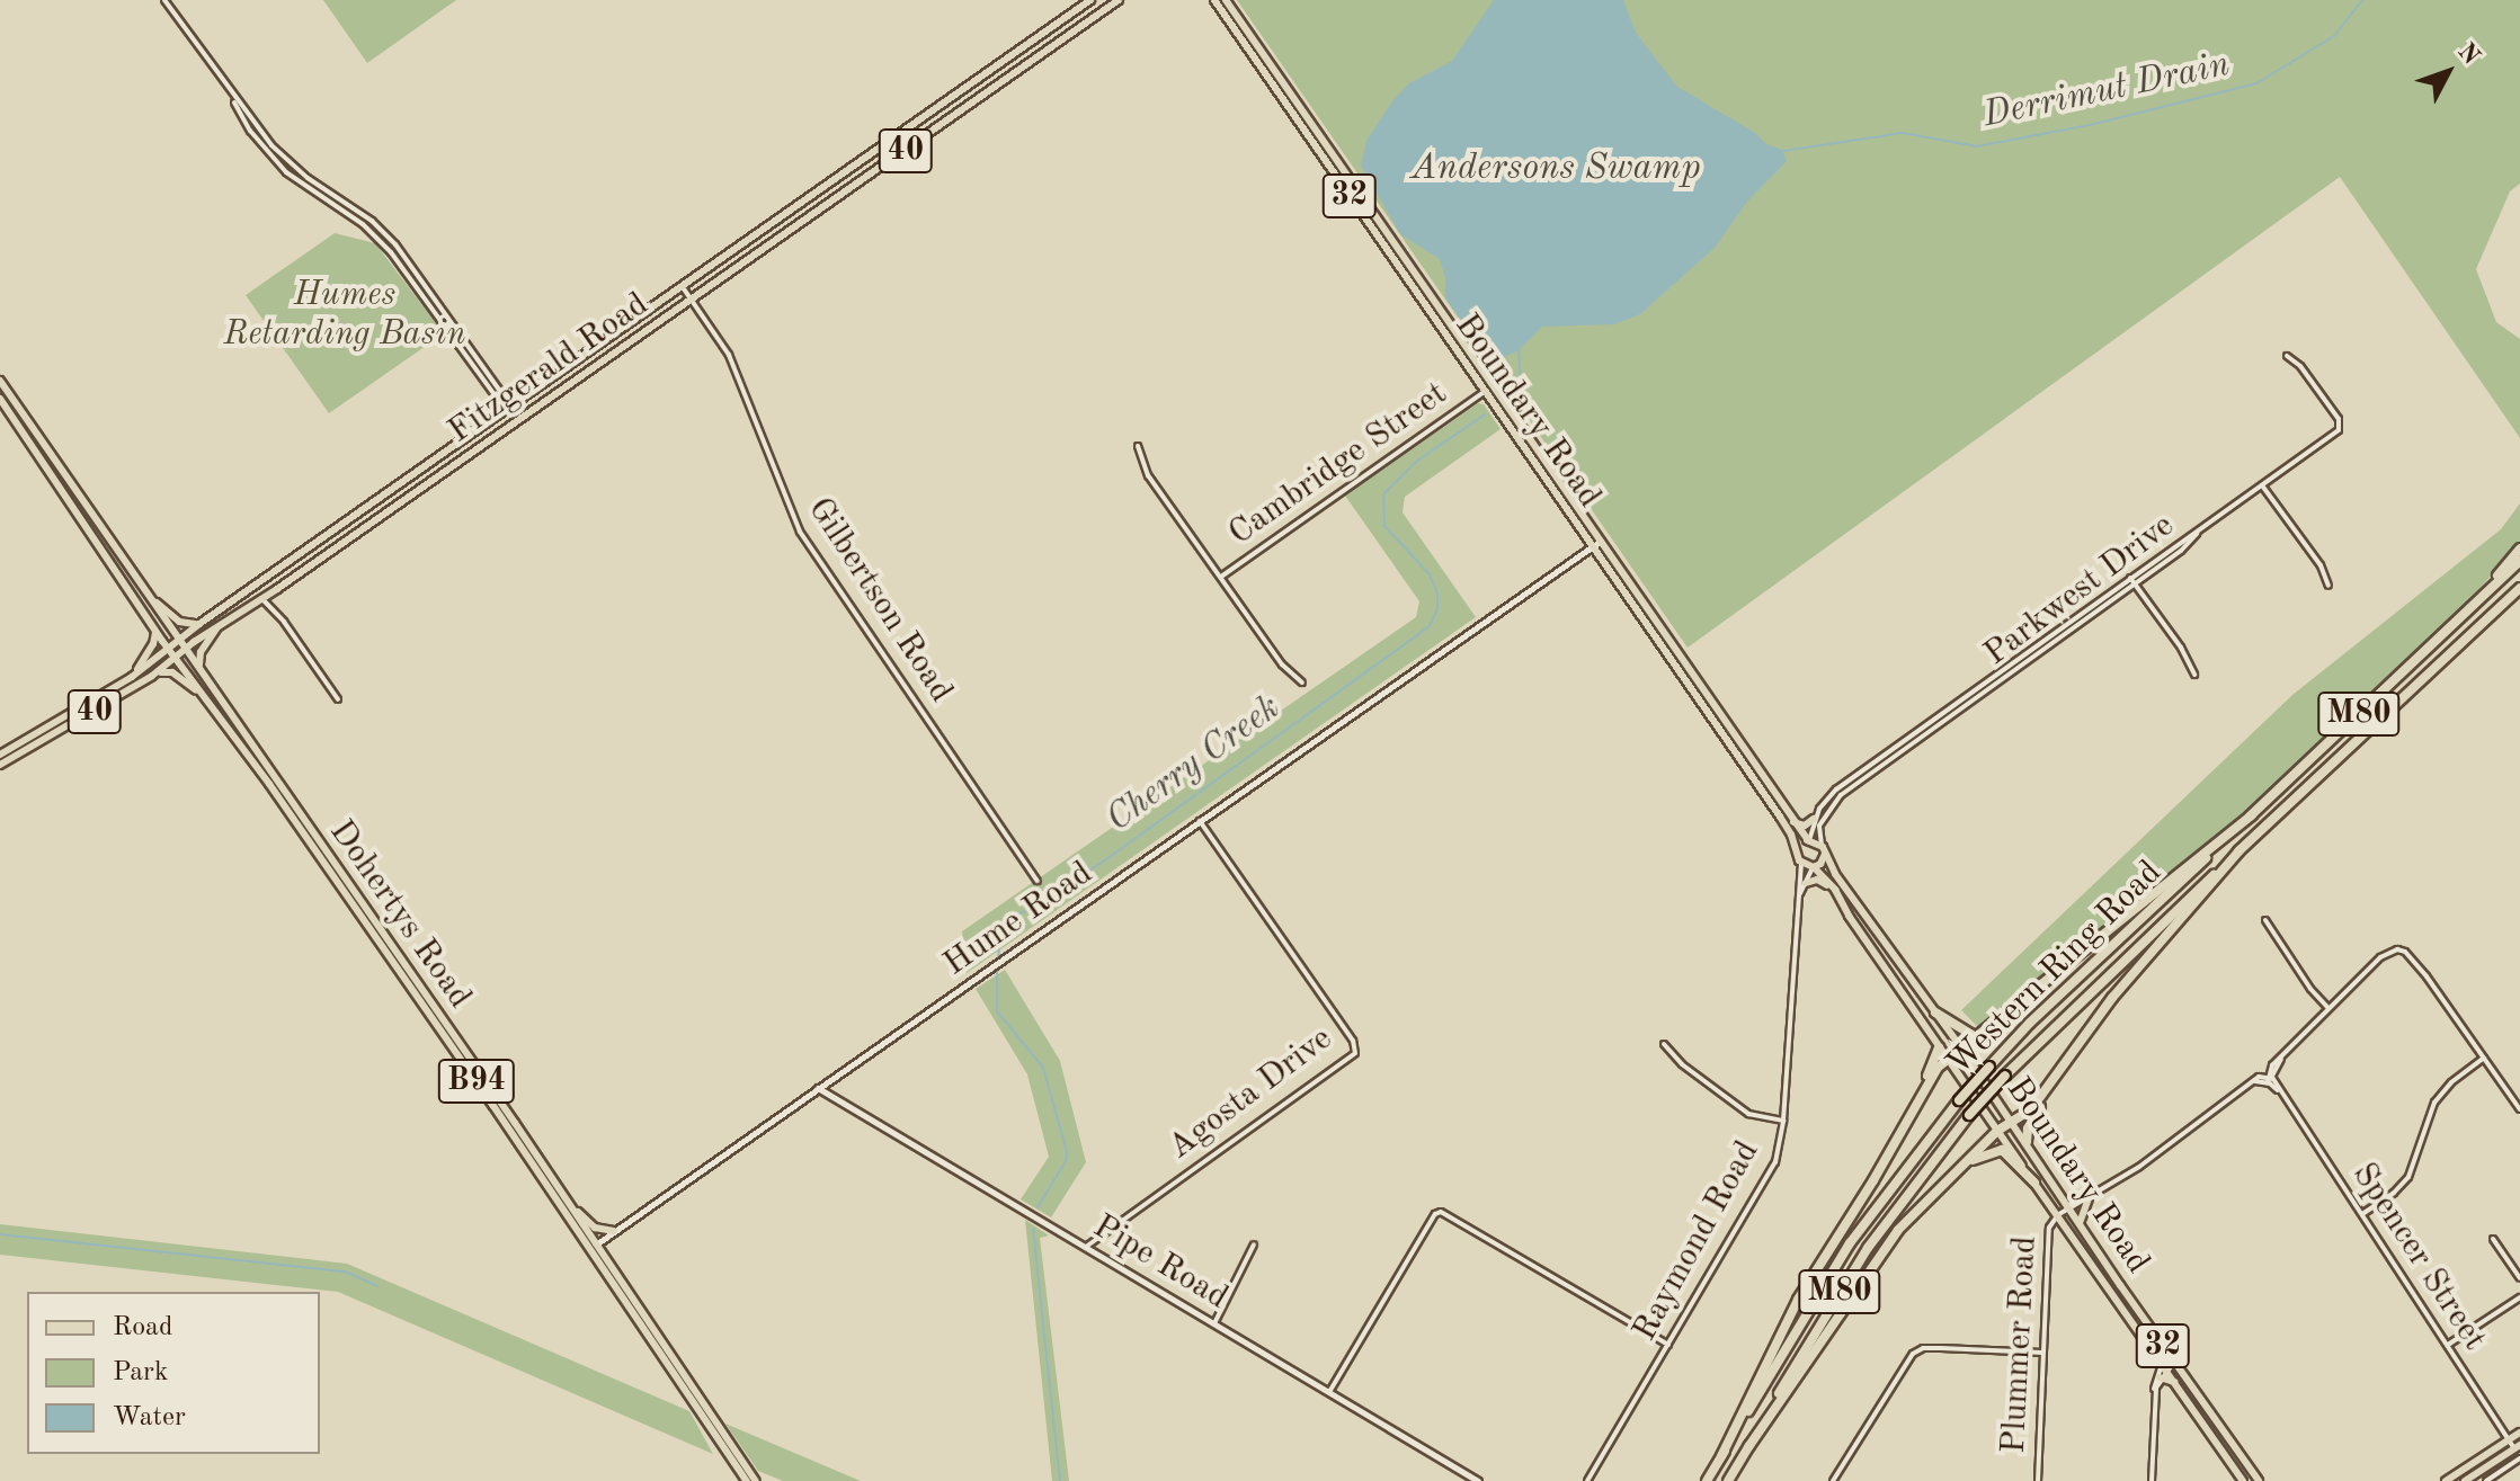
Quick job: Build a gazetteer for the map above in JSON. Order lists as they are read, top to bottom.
{
  "streets": {
    "highway": ["M80", "Western Ring Road"],
    "main road": [
      "40",
      "32",
      "Fitzgerald Road",
      "Boundary Road",
      "Dohertys Road",
      "B94"
    ],
    "street": [
      "Cambridge Street",
      "Parkwest Drive",
      "Gilbertson Road",
      "Hume Road",
      "Agosta Drive",
      "Raymond Road",
      "Spencer Street",
      "Pipe Road",
      "Plummer Road"
    ]
  },
  "crossings": [
    ["32", "Boundary Road"],
    ["32", "Parkwest Drive"],
    ["32", "Raymond Road"],
    ["Fitzgerald Road", "Gilbertson Road"],
    ["Fitzgerald Road", "Dohertys Road"],
    ["Boundary Road", "Cambridge Street"],
    ["Boundary Road", "Parkwest Drive"],
    ["Boundary Road", "Hume Road"],
    ["Boundary Road", "Raymond Road"],
    ["Boundary Road", "Plummer Road"],
    ["Parkwest Drive", "Raymond Road"],
    ["Dohertys Road", "Hume Road"],
    ["Hume Road", "Agosta Drive"],
    ["Hume Road", "Pipe Road"],
    ["Agosta Drive", "Pipe Road"]
  ],
  "water": ["Derrimut Drain", "Andersons Swamp", "Cherry Creek"],
  "parks": ["Humes Retarding Basin"],
  "legend": ["Road", "Park", "Water"],
  "north": "top right"
}
